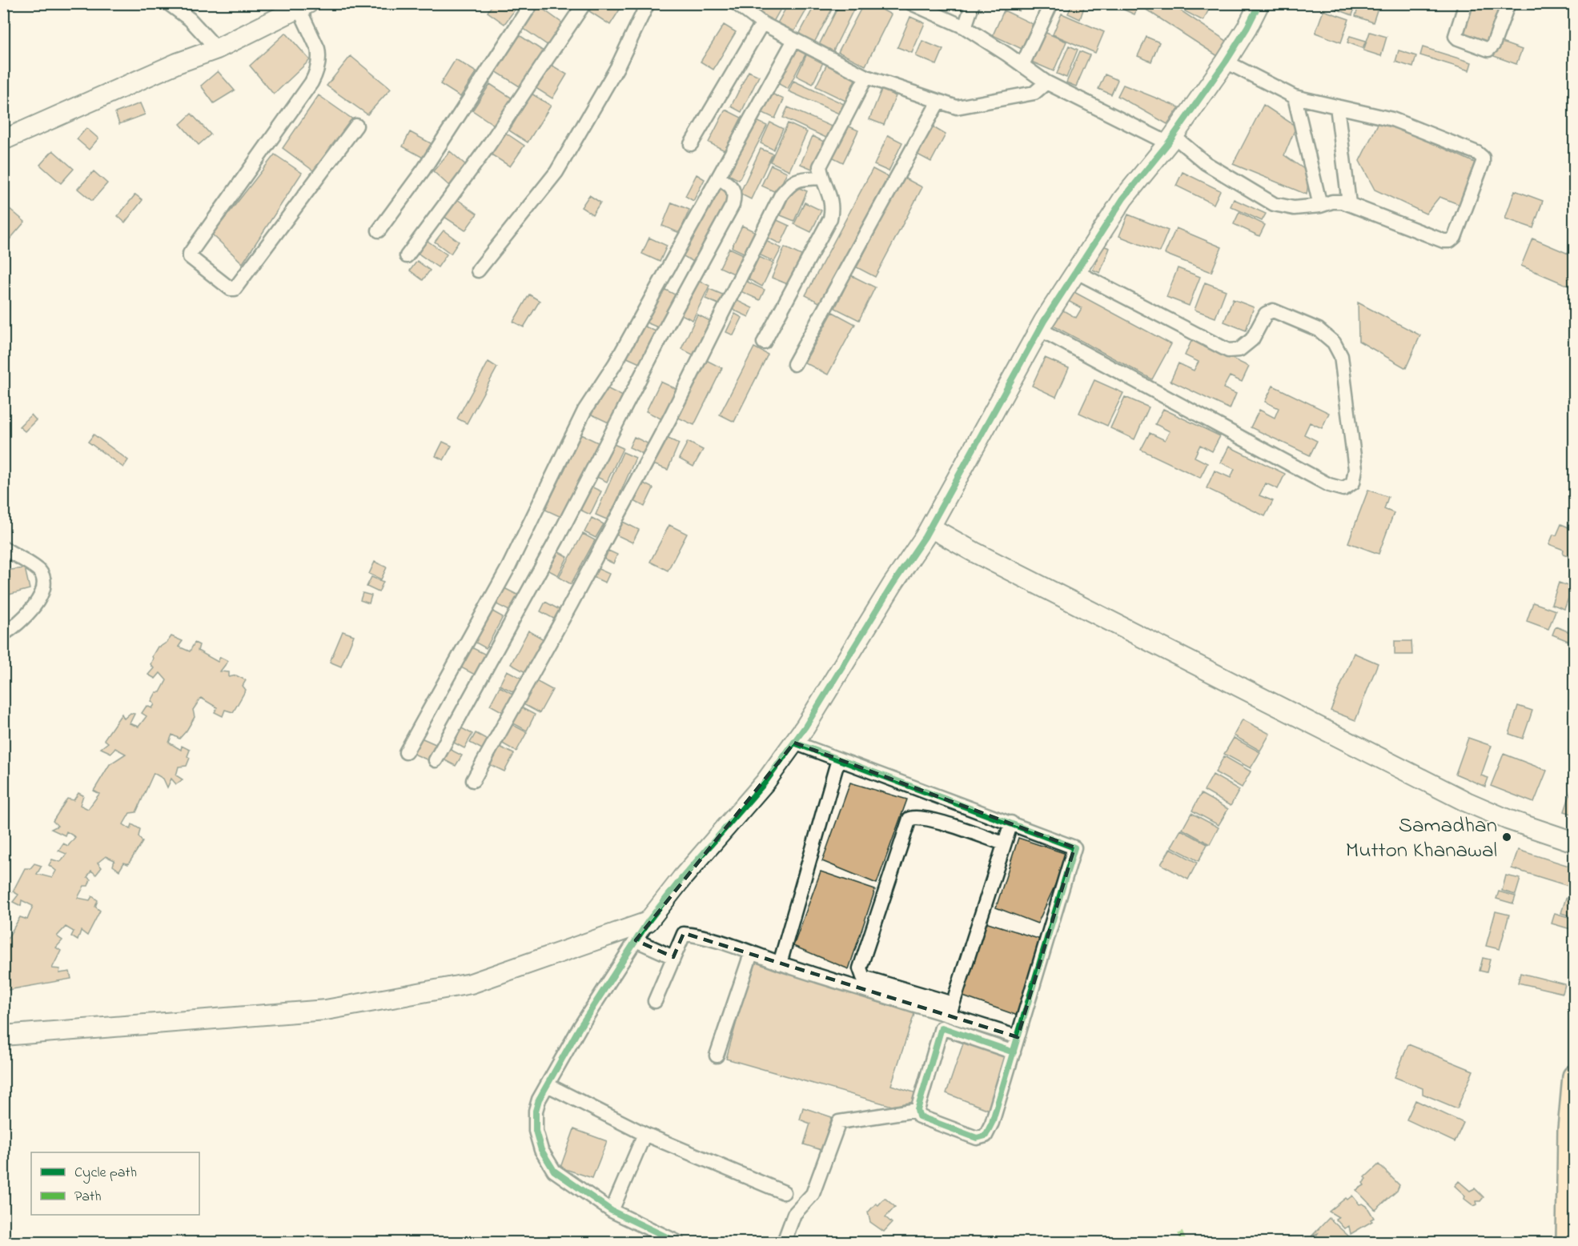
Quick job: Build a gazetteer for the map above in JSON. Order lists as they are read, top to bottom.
{
  "places": ["Samadhan Mutton Khanawal"],
  "legend": ["Cycle path", "Path"]
}
